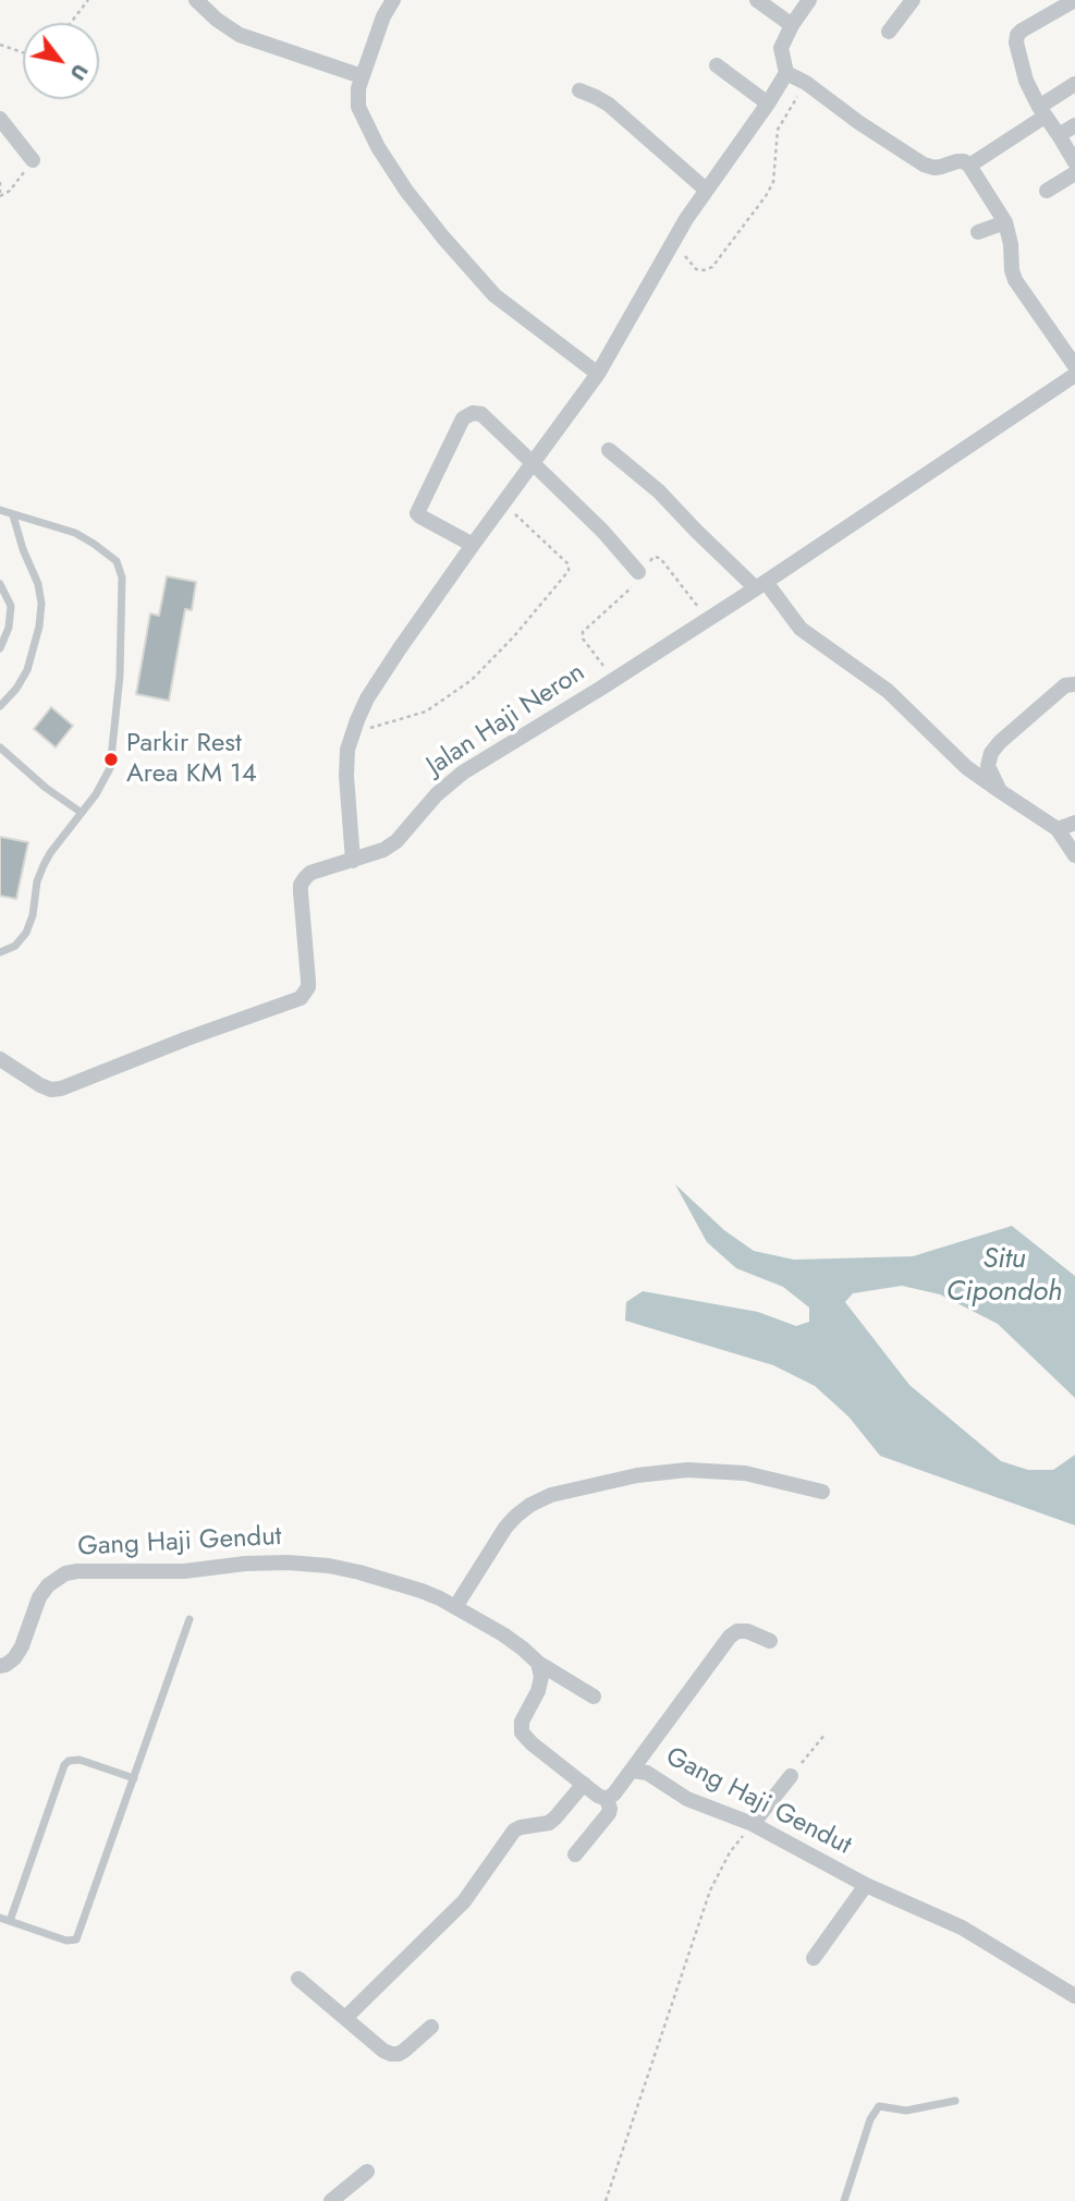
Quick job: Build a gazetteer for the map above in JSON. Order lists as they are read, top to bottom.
{
  "streets": {
    "street": ["Jalan Haji Neron", "Gang Haji Gendut"]
  },
  "water": ["Situ Cipondoh"],
  "places": ["Parkir Rest Area KM 14"],
  "north": "bottom right"
}
